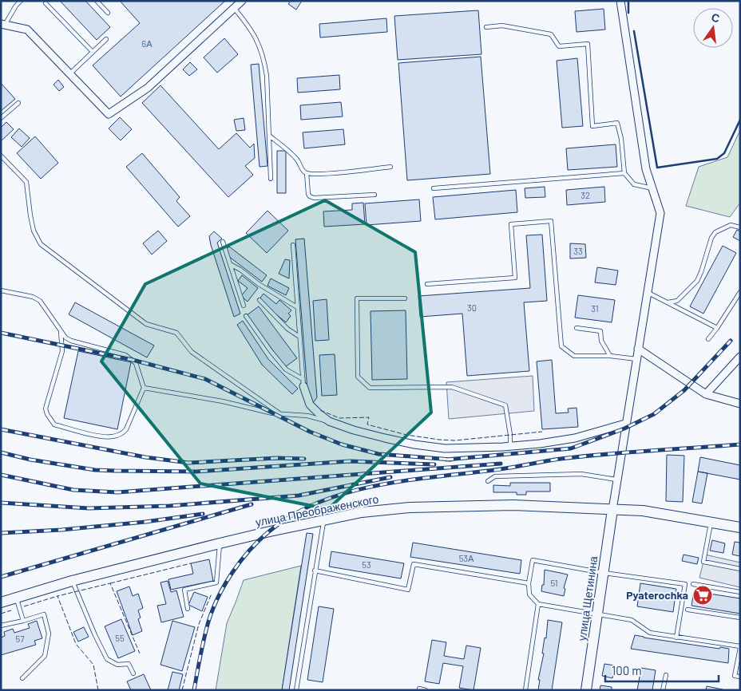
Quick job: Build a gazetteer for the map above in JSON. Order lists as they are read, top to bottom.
{
  "streets": {
    "street": ["улица Преображенского", "улица Щетинина"]
  },
  "crossings": [
    ["улица Преображенского", "улица Щетинина"]
  ],
  "places": {
    "supermarket": ["Pyaterochka"]
  },
  "house_numbers": [
    "6А",
    "32",
    "33",
    "30",
    "31",
    "53А",
    "53",
    "51",
    "55",
    "57"
  ],
  "scale_bar": "100 m",
  "north": "top"
}
